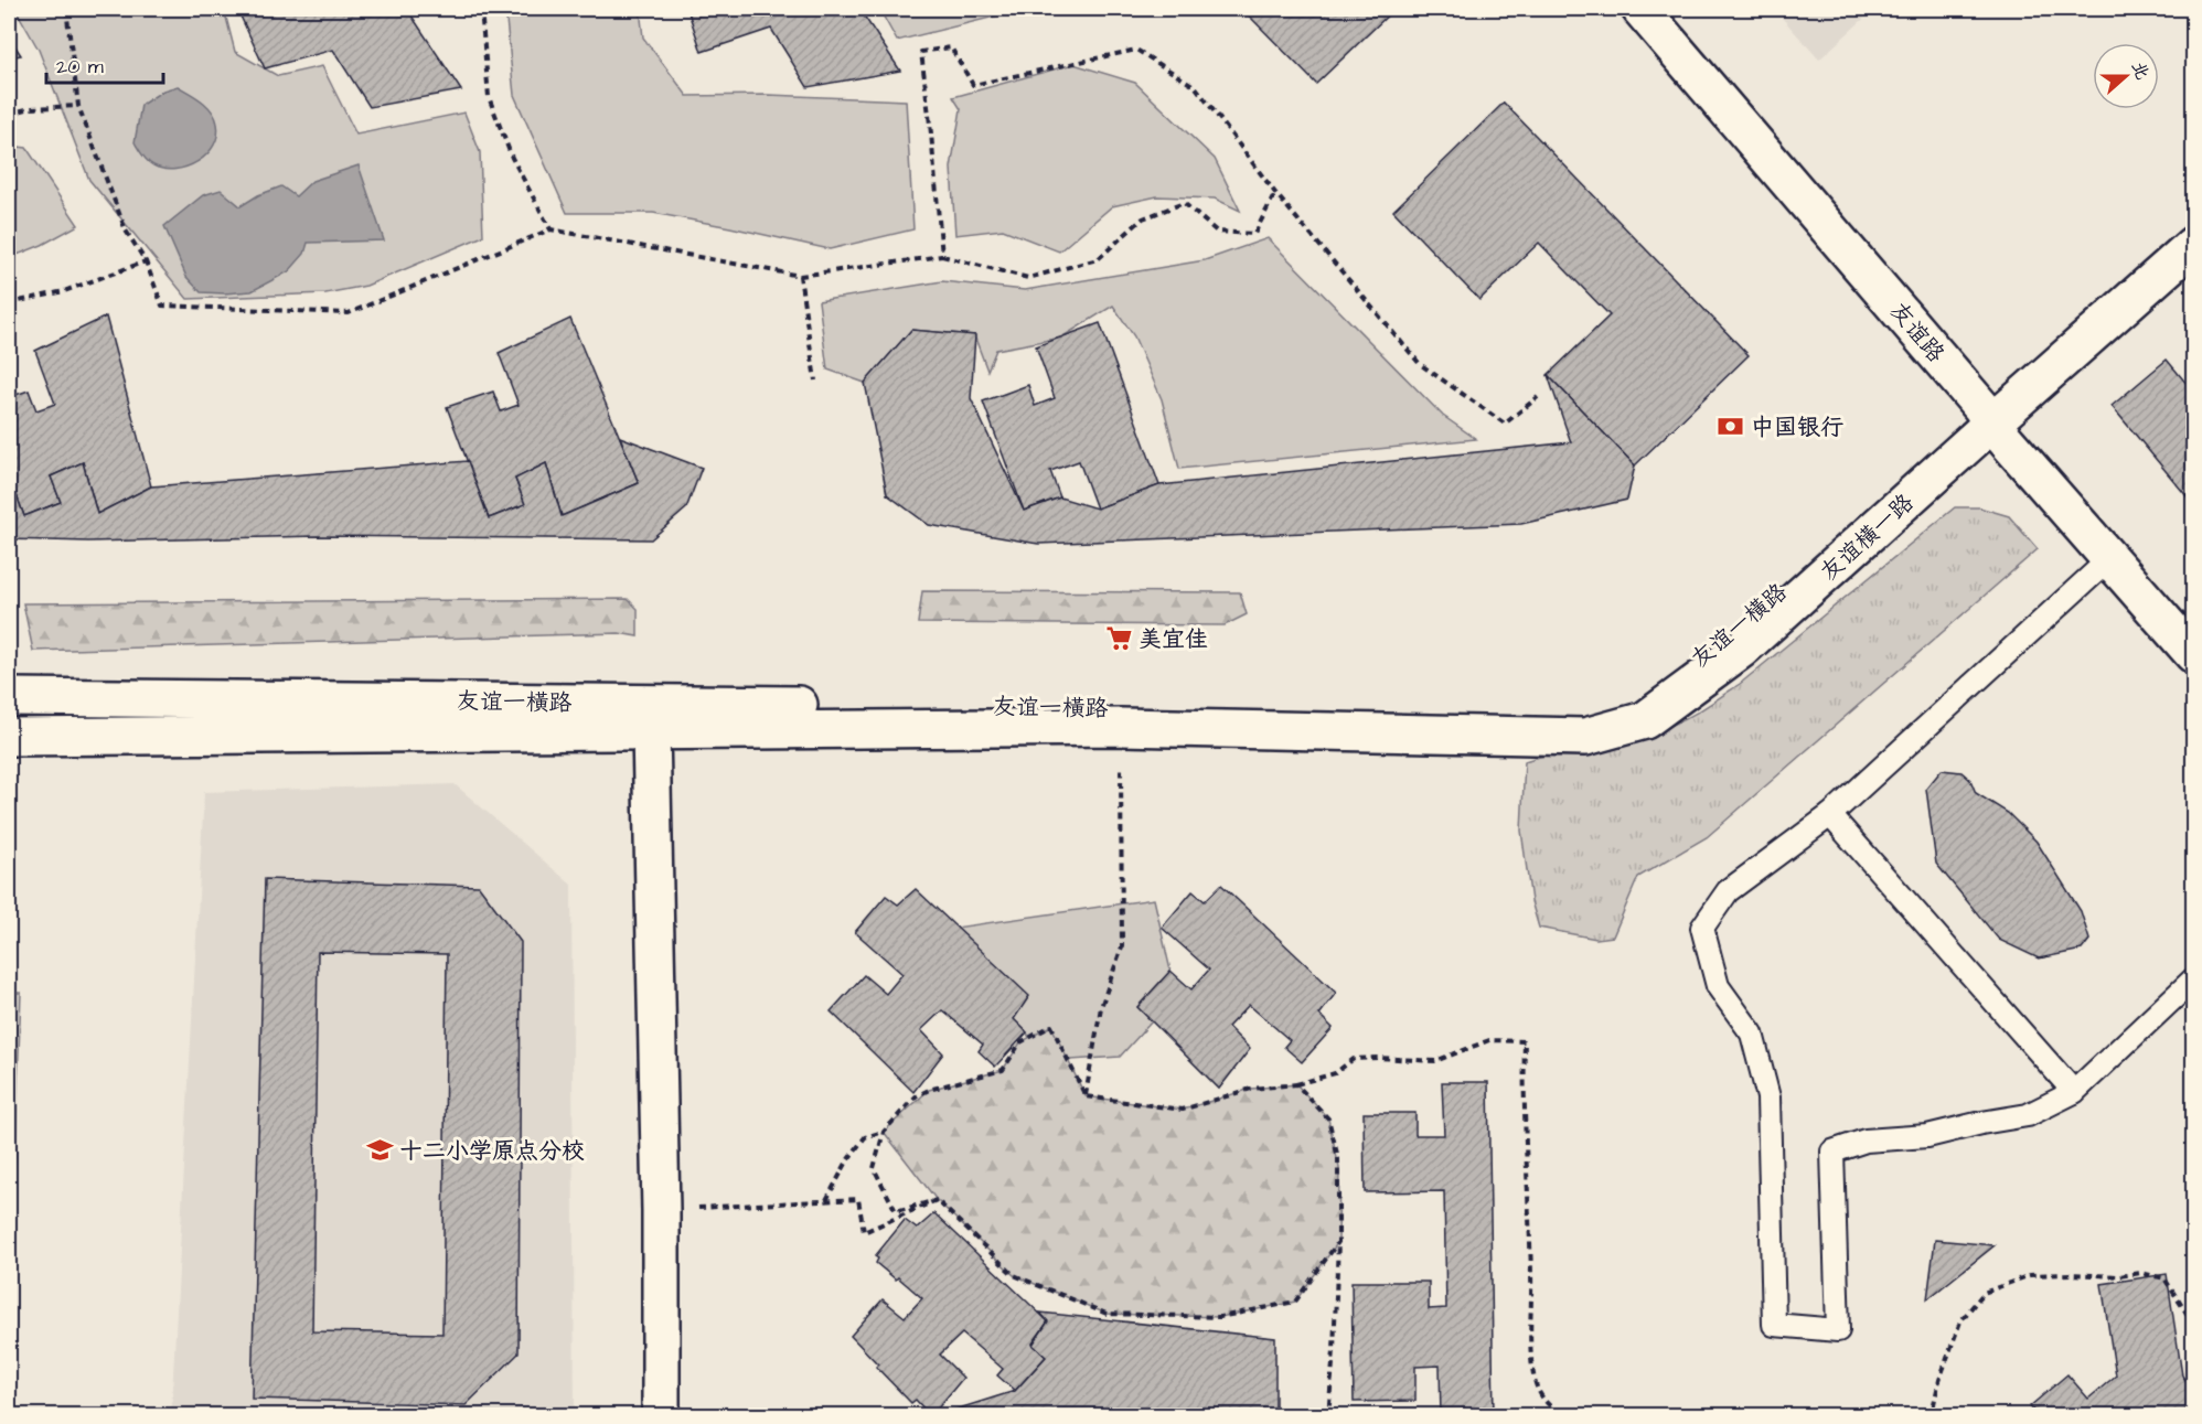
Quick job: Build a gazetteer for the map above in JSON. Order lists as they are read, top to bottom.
{
  "streets": {
    "street": ["友谊路", "友谊横一路", "友谊一横路"]
  },
  "crossings": [
    ["友谊路", "友谊横一路"],
    ["友谊路", "友谊一横路"],
    ["友谊横一路", "友谊一横路"]
  ],
  "places": {
    "bank": ["中国银行"],
    "supermarket": ["美宜佳"],
    "school or university": ["十二小学原点分校"]
  },
  "scale_bar": "20 m",
  "north": "right"
}
